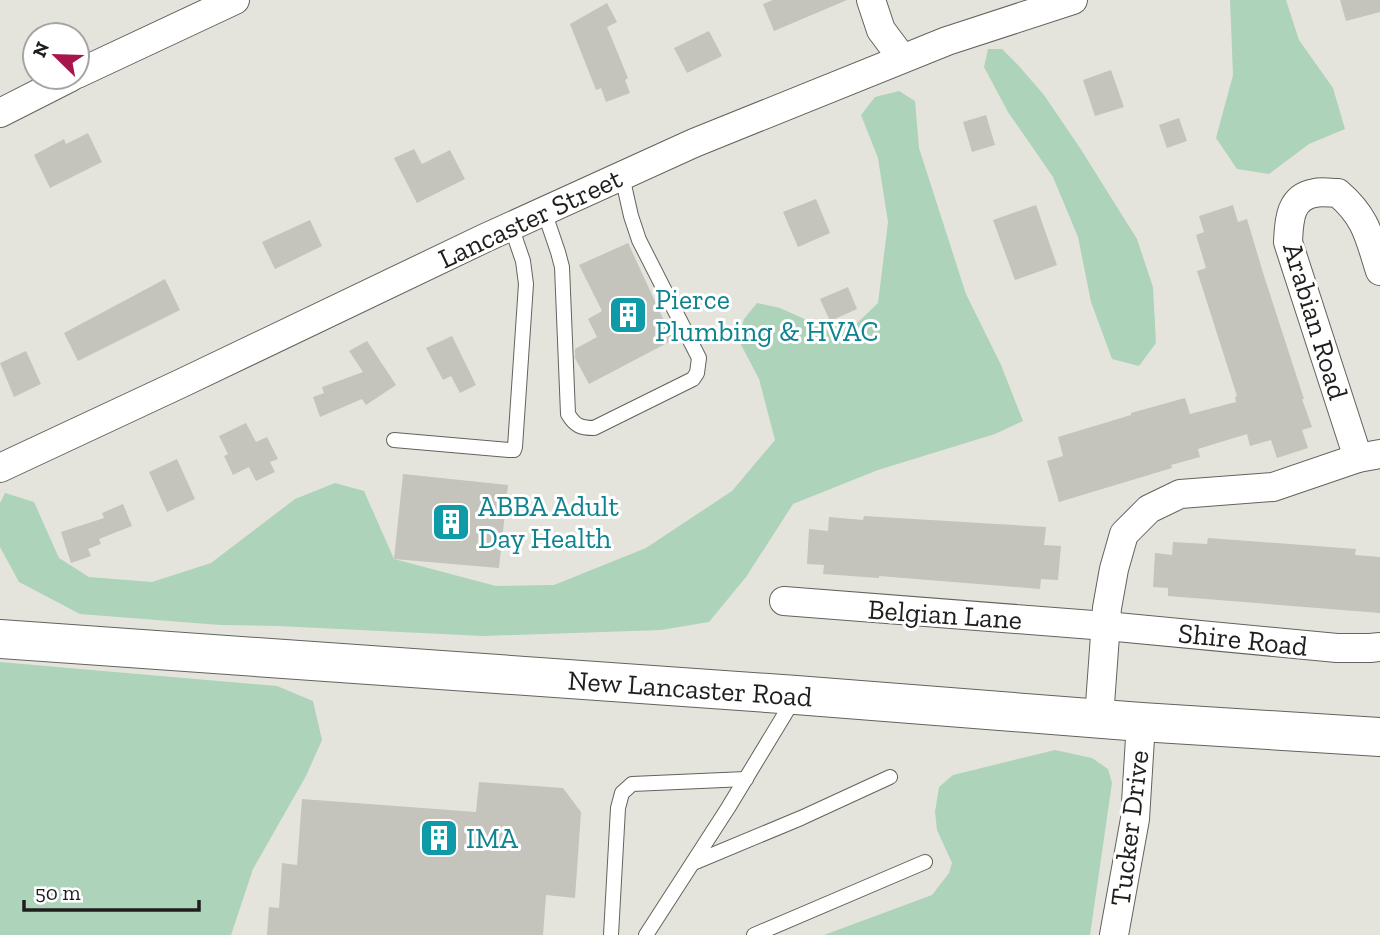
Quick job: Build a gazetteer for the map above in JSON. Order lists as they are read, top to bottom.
{
  "streets": {
    "main road": ["New Lancaster Road"],
    "street": [
      "Lancaster Street",
      "Arabian Road",
      "Belgian Lane",
      "Shire Road",
      "Tucker Drive"
    ]
  },
  "crossings": [
    ["Belgian Lane", "Shire Road"],
    ["New Lancaster Road", "Tucker Drive"]
  ],
  "places": {
    "building": ["Pierce Plumbing & HVAC", "ABBA Adult Day Health", "IMA"]
  },
  "scale_bar": "50 m",
  "north": "top left"
}
